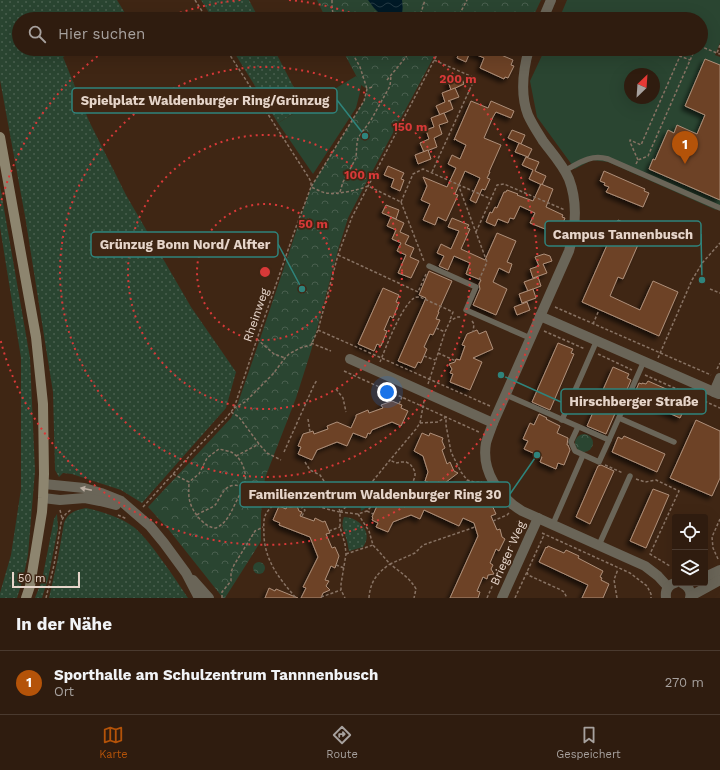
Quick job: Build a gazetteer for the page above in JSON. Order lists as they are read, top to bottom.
{
  "streets": {
    "street": ["Brieger Weg"],
    "path": ["Rheinweg"]
  },
  "places": [
    "Spielplatz Waldenburger Ring/Grünzug",
    "Campus Tannenbusch",
    "Grünzug Bonn Nord/ Alfter",
    "Hirschberger Straße",
    "Familienzentrum Waldenburger Ring 30"
  ],
  "scale_bar": "50 m",
  "north": "top right",
  "page": {
    "search": "Hier suchen",
    "pins": "1",
    "scale": "50 m",
    "heading": "In der Nähe",
    "list": [
      {
        "mark": "1",
        "name": "Sporthalle am Schulzentrum Tannnenbusch",
        "note": "Ort",
        "value": "270 m"
      }
    ],
    "nav": ["Karte", "Route", "Gespeichert"]
  },
  "rings": [
    "200 m",
    "150 m",
    "100 m",
    "50 m"
  ]
}
